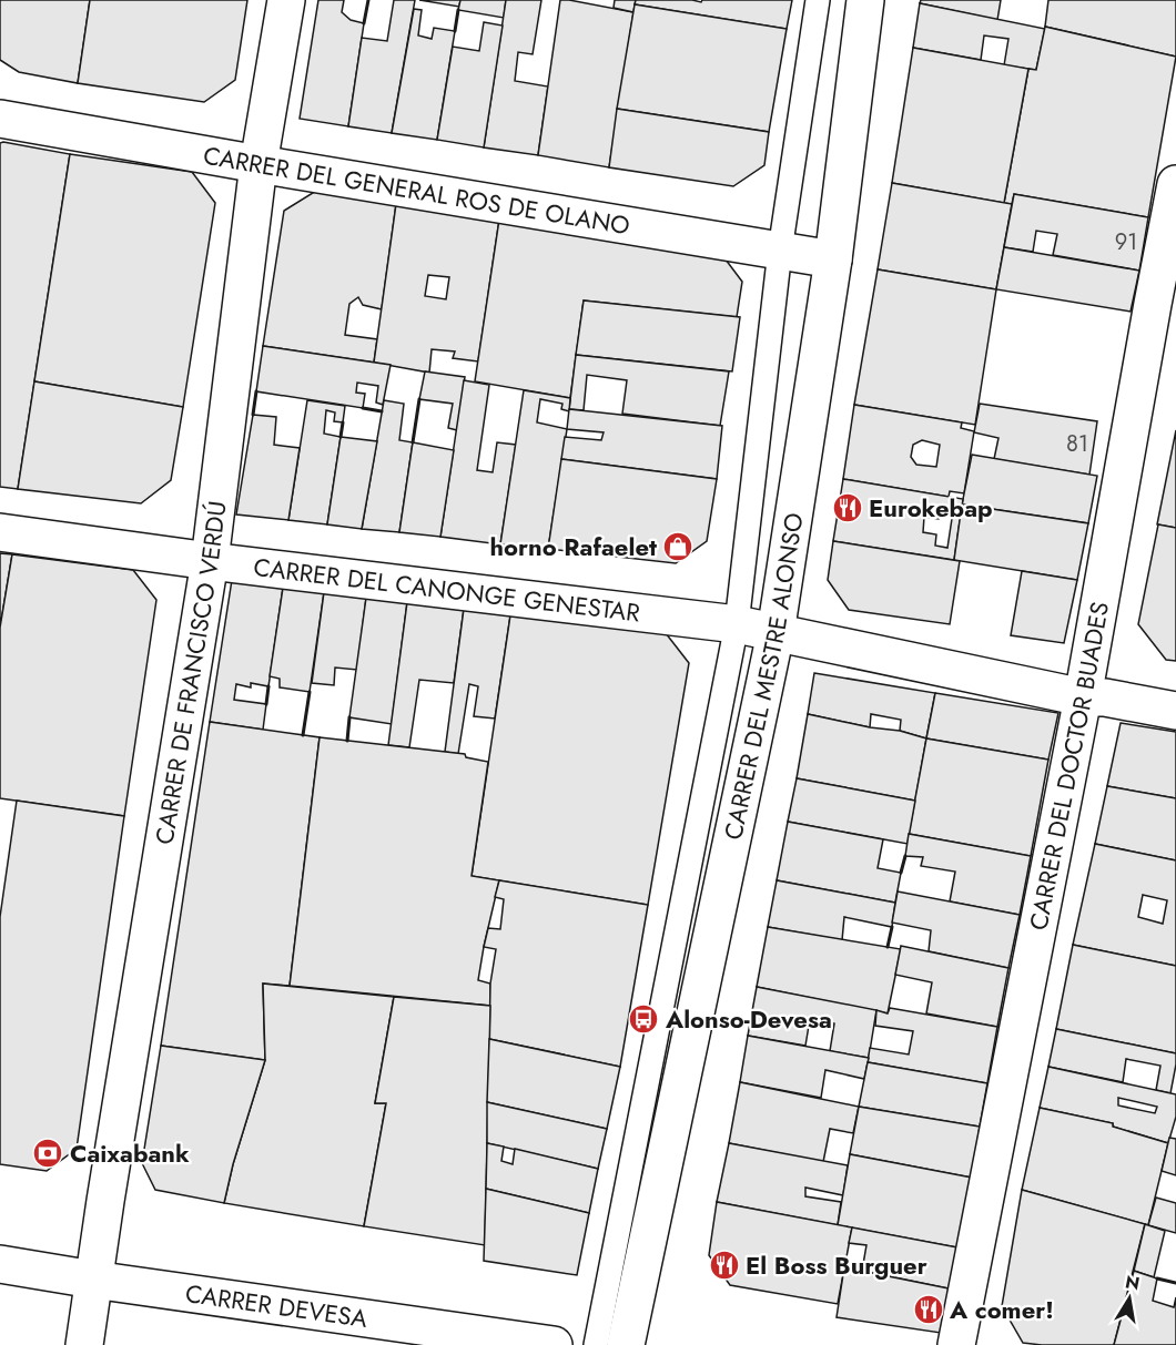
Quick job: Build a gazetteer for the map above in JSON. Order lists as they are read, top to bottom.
{
  "streets": {
    "street": [
      "CARRER DEL GENERAL ROS DE OLANO",
      "CARRER DEL CANONGE GENESTAR",
      "CARRER DE FRANCISCO VERDÚ",
      "CARRER DEL MESTRE ALONSO",
      "CARRER DEL DOCTOR BUADES",
      "CARRER DEVESA"
    ]
  },
  "crossings": [
    ["CARRER DEL GENERAL ROS DE OLANO", "CARRER DE FRANCISCO VERDÚ"],
    ["CARRER DEL GENERAL ROS DE OLANO", "CARRER DEL MESTRE ALONSO"],
    ["CARRER DEL CANONGE GENESTAR", "CARRER DE FRANCISCO VERDÚ"],
    ["CARRER DEL CANONGE GENESTAR", "CARRER DEL MESTRE ALONSO"],
    ["CARRER DEL CANONGE GENESTAR", "CARRER DEL DOCTOR BUADES"],
    ["CARRER DE FRANCISCO VERDÚ", "CARRER DEVESA"]
  ],
  "places": {
    "restaurant": ["Eurokebap", "El Boss Burguer", "A comer!"],
    "shop": ["horno Rafaelet"],
    "bus stop": ["Alonso-Devesa"],
    "bank": ["Caixabank"]
  },
  "house_numbers": ["91", "81"],
  "north": "top"
}
